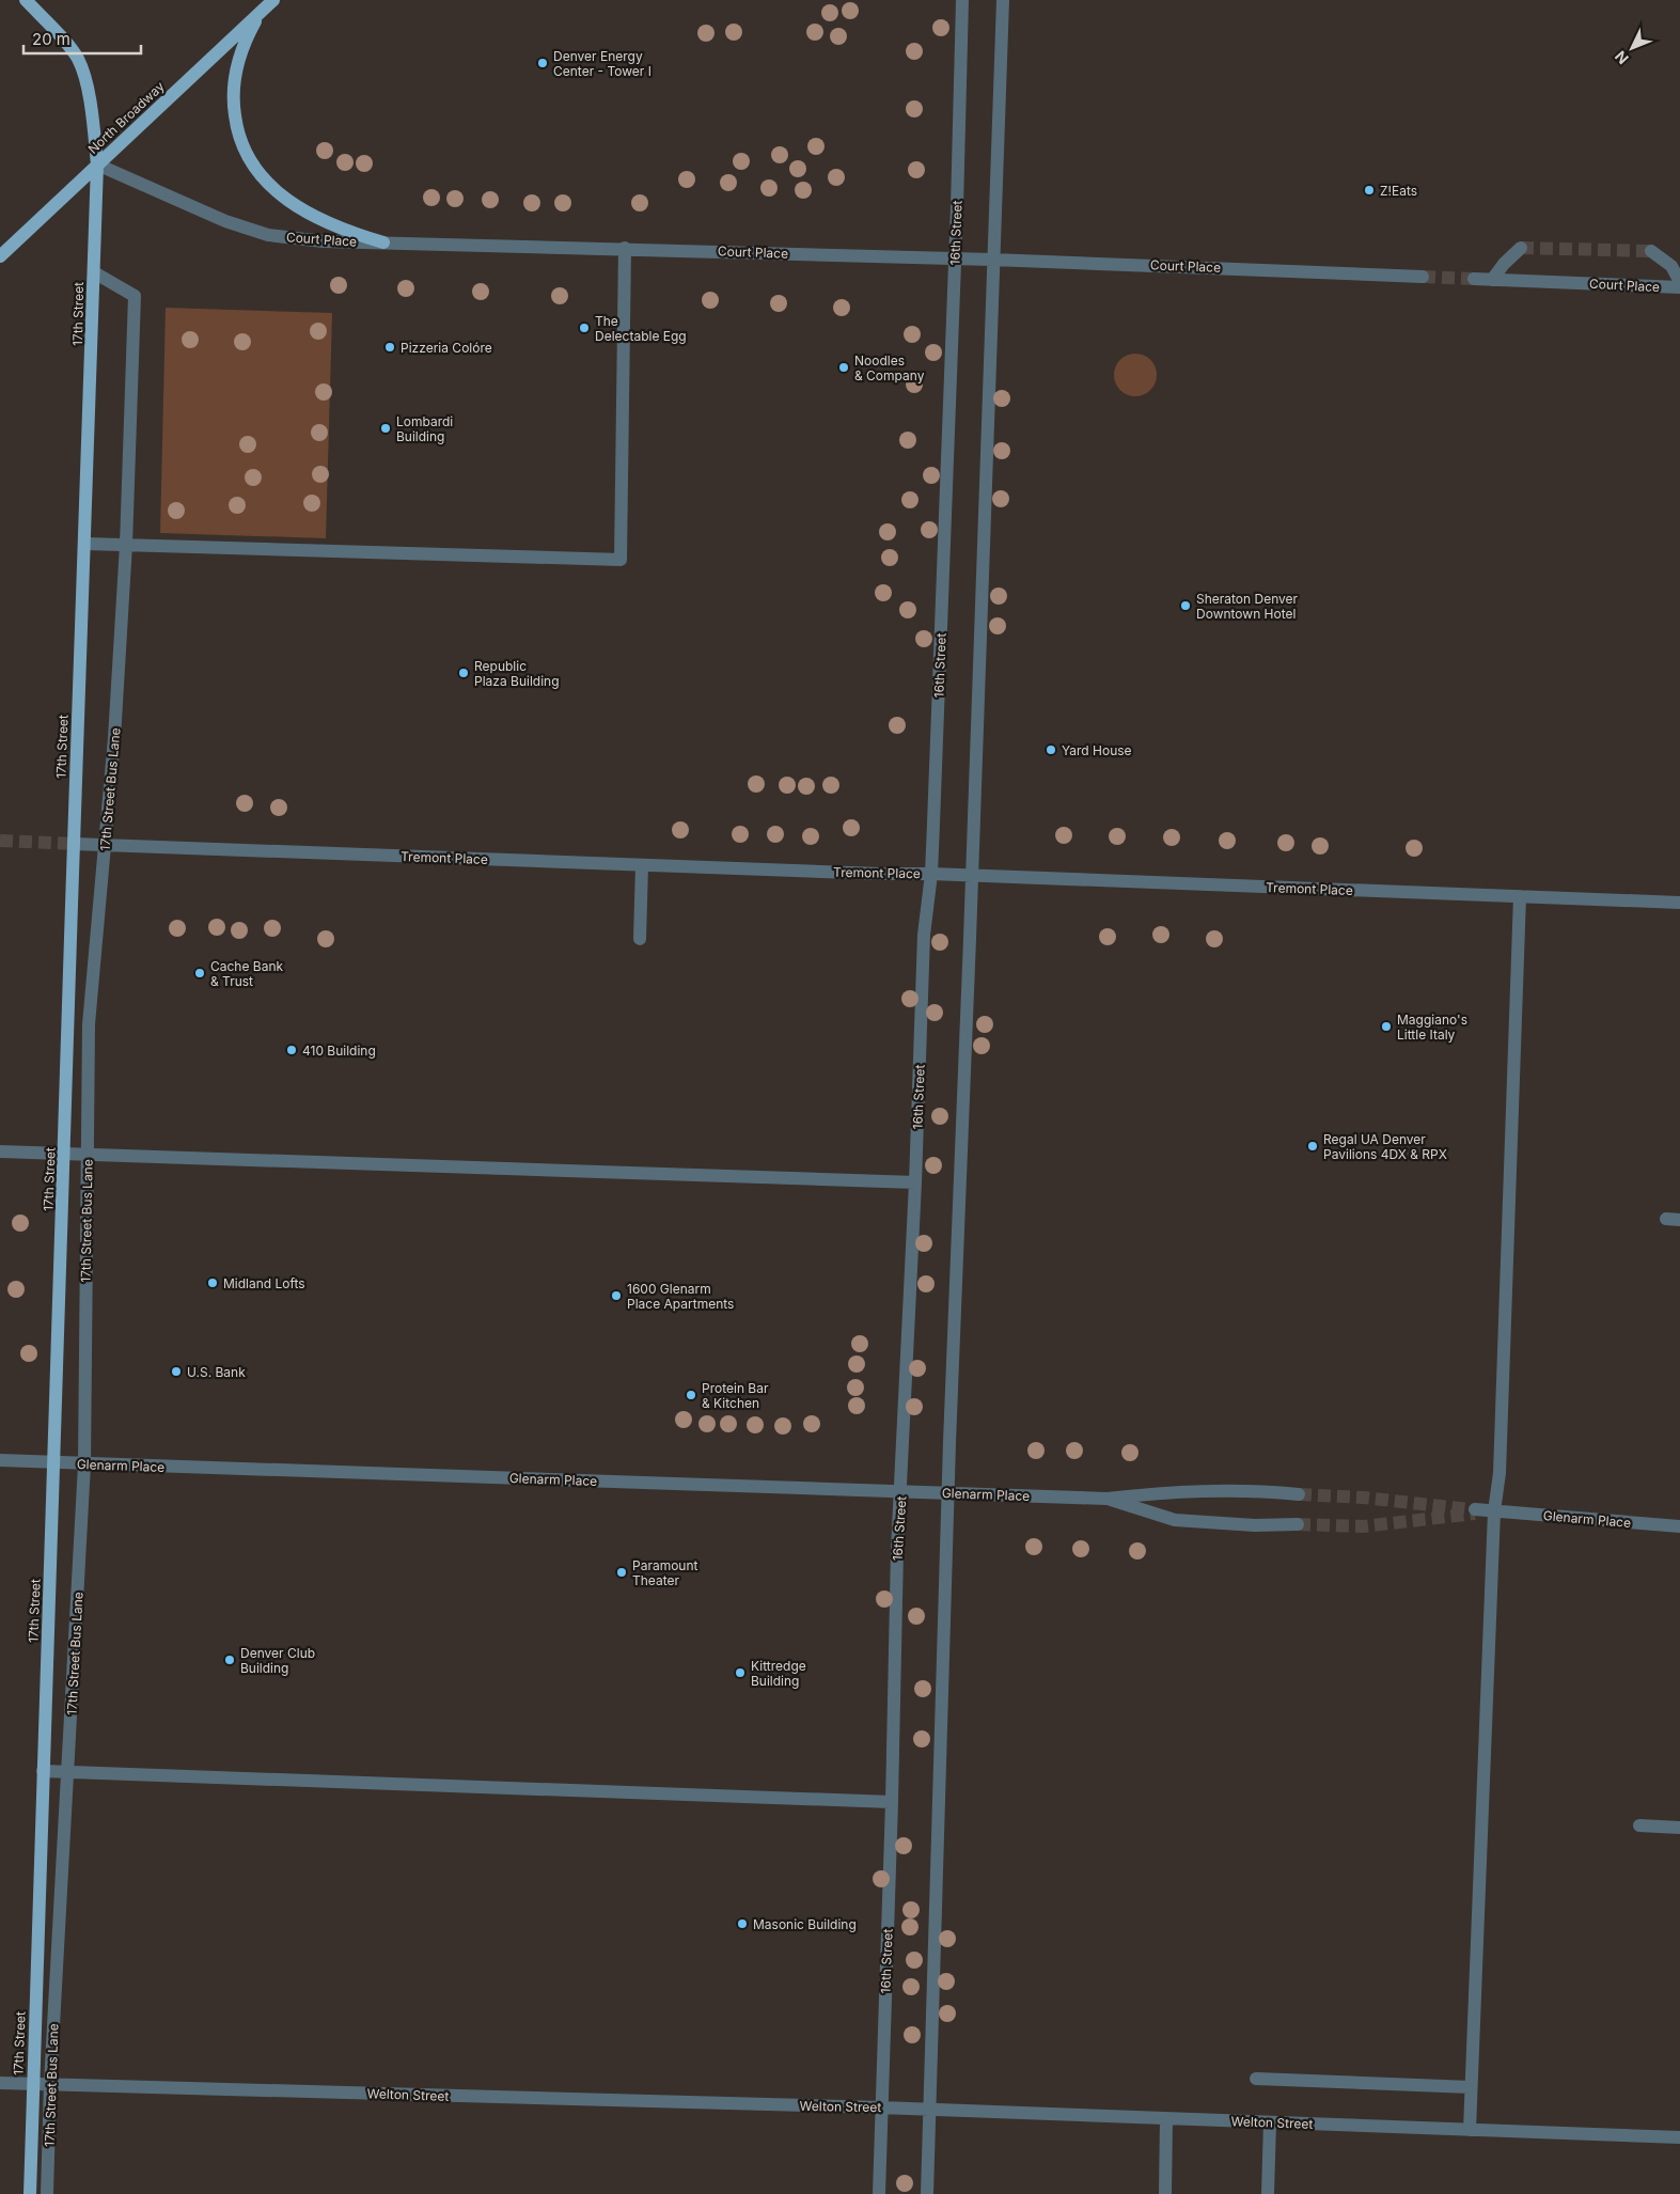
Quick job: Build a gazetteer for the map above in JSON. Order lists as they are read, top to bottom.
{
  "streets": {
    "main road": ["North Broadway", "17th Street"],
    "street": [
      "16th Street",
      "Court Place",
      "17th Street Bus Lane",
      "Tremont Place",
      "Glenarm Place",
      "Welton Street"
    ]
  },
  "crossings": [
    ["North Broadway", "Court Place"],
    ["North Broadway", "17th Street"],
    ["16th Street", "Court Place"],
    ["16th Street", "Tremont Place"],
    ["16th Street", "Glenarm Place"],
    ["16th Street", "Welton Street"],
    ["Court Place", "17th Street"],
    ["17th Street", "17th Street Bus Lane"],
    ["17th Street", "Tremont Place"],
    ["17th Street", "Glenarm Place"],
    ["17th Street", "Welton Street"],
    ["17th Street Bus Lane", "Tremont Place"],
    ["17th Street Bus Lane", "Glenarm Place"],
    ["17th Street Bus Lane", "Welton Street"]
  ],
  "places": [
    "Denver Energy Center - Tower I",
    "Z!Eats",
    "The Delectable Egg",
    "Pizzeria Colóre",
    "Noodles & Company",
    "Lombardi Building",
    "Sheraton Denver Downtown Hotel",
    "Republic Plaza Building",
    "Yard House",
    "Cache Bank & Trust",
    "Maggiano's Little Italy",
    "410 Building",
    "Regal UA Denver Pavilions 4DX & RPX",
    "Midland Lofts",
    "1600 Glenarm Place Apartments",
    "U.S. Bank",
    "Protein Bar & Kitchen",
    "Paramount Theater",
    "Denver Club Building",
    "Kittredge Building",
    "Masonic Building"
  ],
  "scale_bar": "20 m",
  "north": "bottom left"
}
